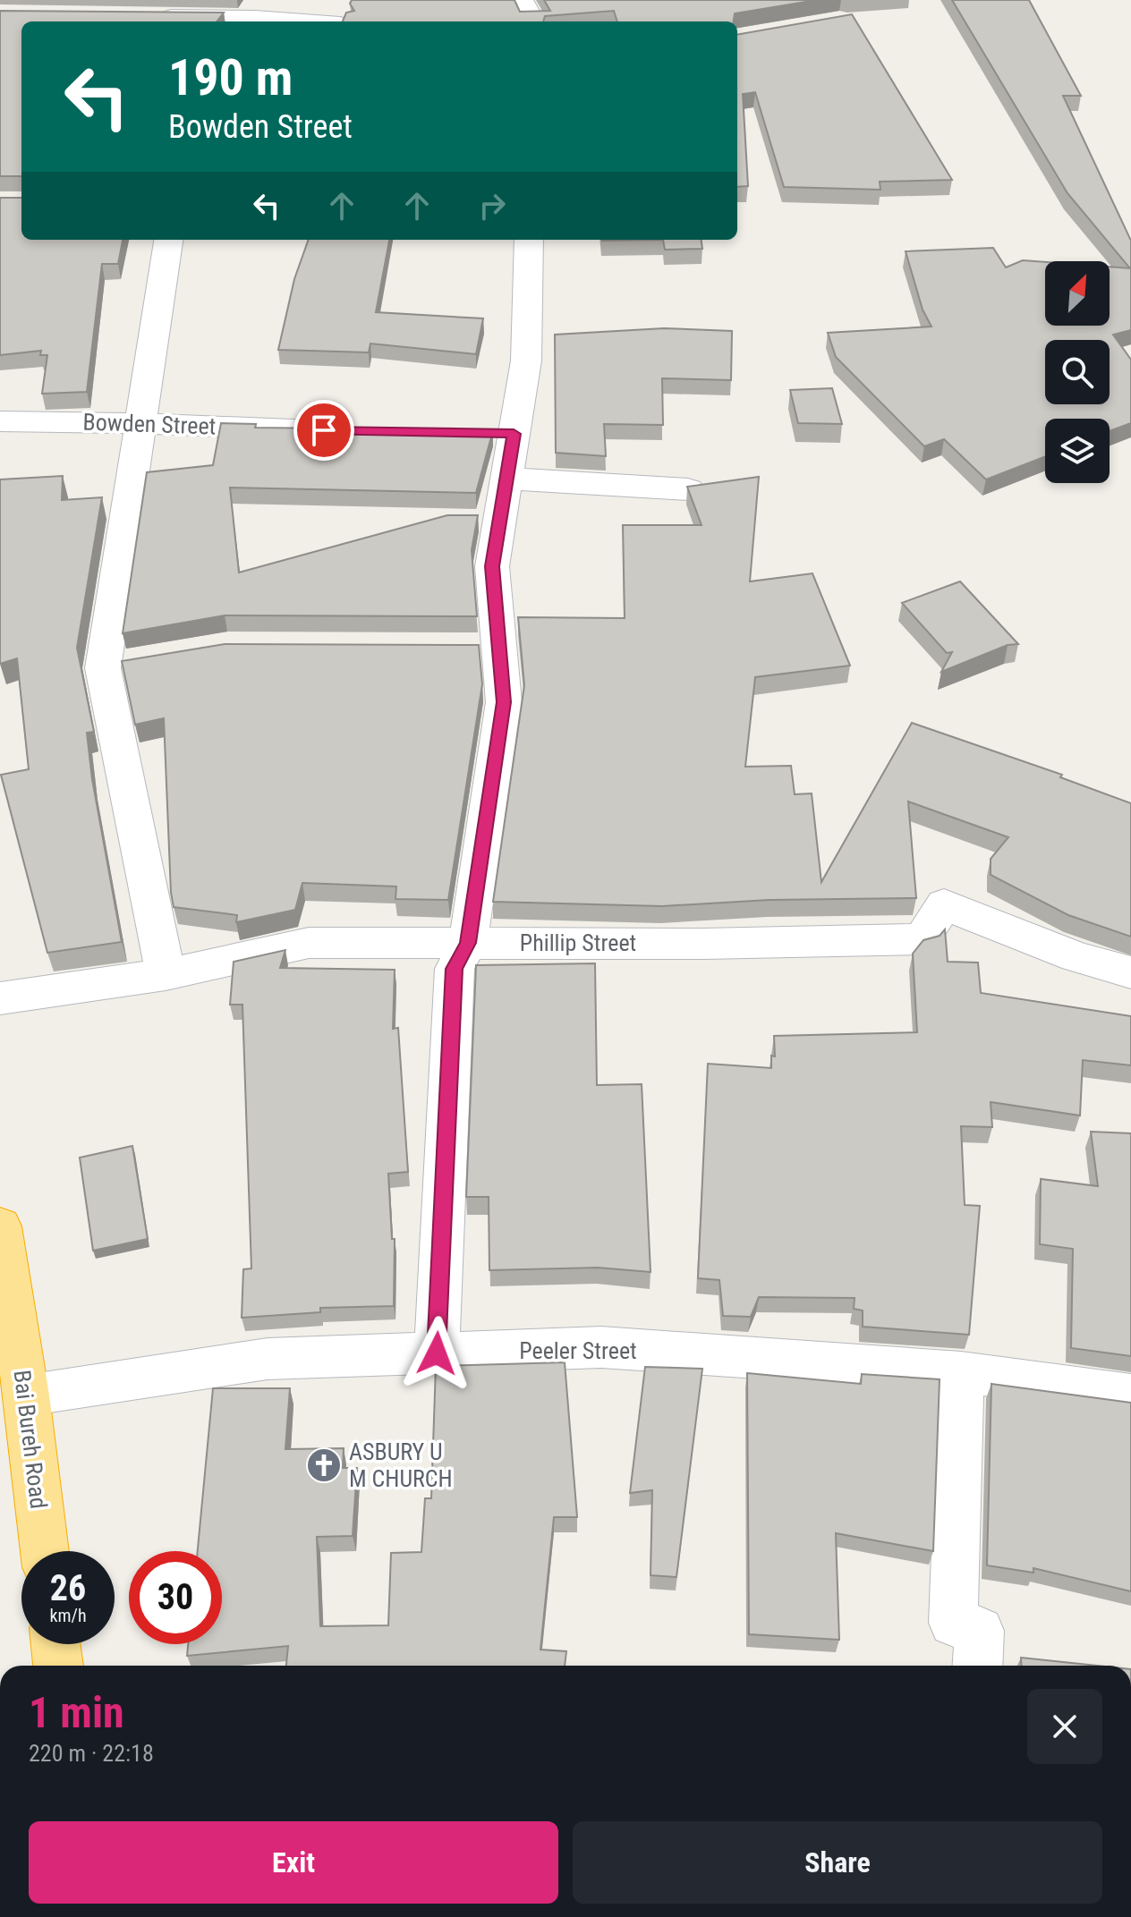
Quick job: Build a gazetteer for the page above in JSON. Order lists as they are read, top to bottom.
{
  "streets": {
    "highway": ["Bai Bureh Road"],
    "street": ["Bowden Street", "Phillip Street", "Peeler Street"]
  },
  "crossings": [
    ["Peeler Street", "Bai Bureh Road"]
  ],
  "places": {
    "church": ["ASBURY U M CHURCH"]
  },
  "north": "top right",
  "page": {
    "turn": ["190 m", "Bowden Street"],
    "speed": "26 km/h",
    "limit": "30",
    "heading": ["1 min", "220 m · 22:18"],
    "buttons": ["Exit", "Share"]
  }
}
